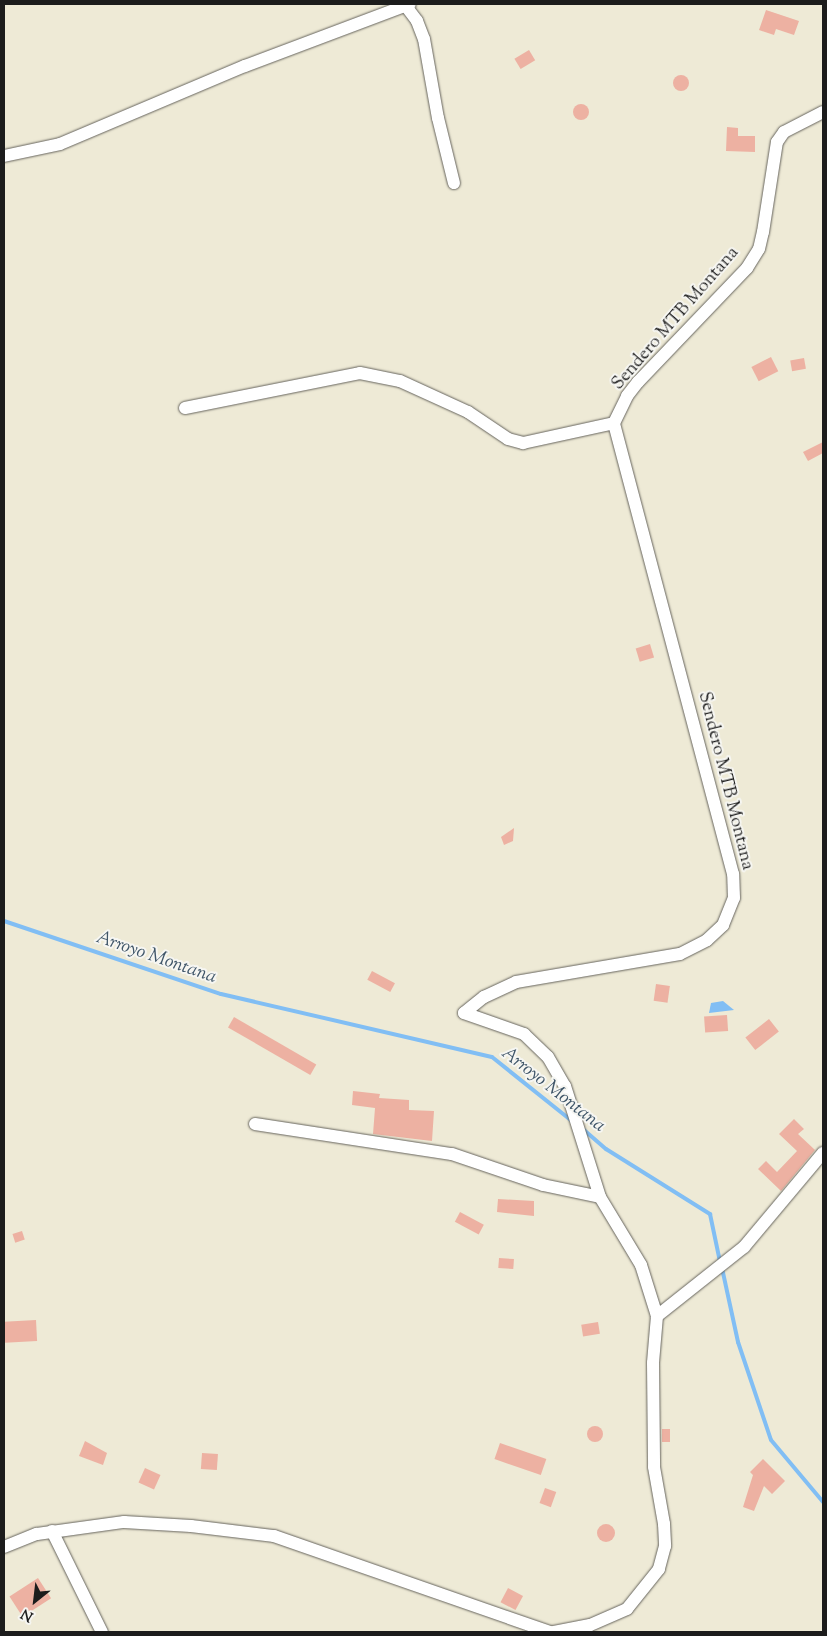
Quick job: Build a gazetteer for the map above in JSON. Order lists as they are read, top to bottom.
{
  "streets": {
    "street": ["Sendero MTB Montana"]
  },
  "water": ["Arroyo Montana"],
  "north": "bottom left"
}
